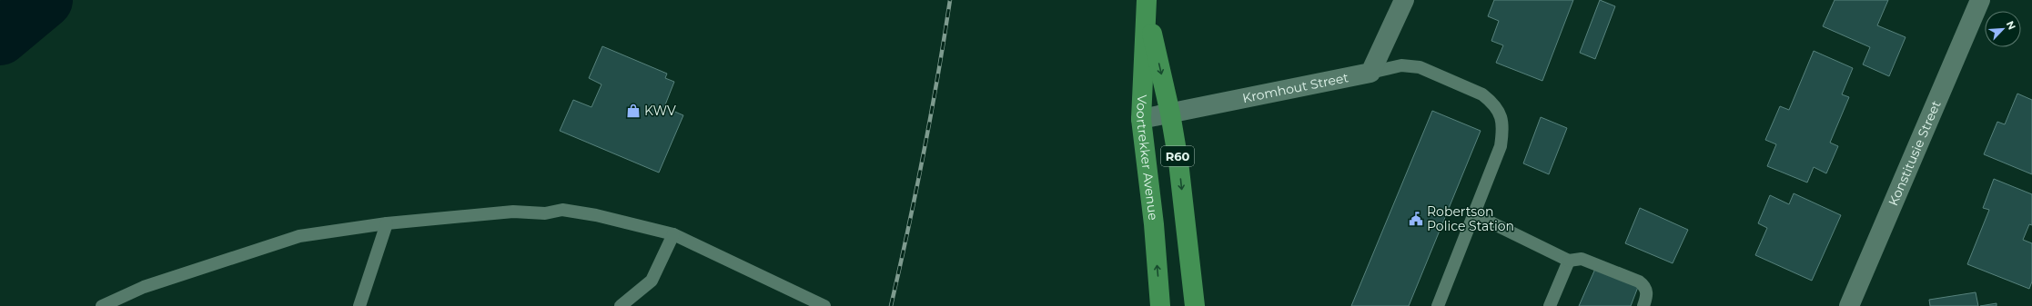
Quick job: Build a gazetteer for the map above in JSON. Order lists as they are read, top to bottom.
{
  "streets": {
    "main road": ["R60", "Voortrekker Avenue"],
    "street": ["Kromhout Street", "Konstitusie Street"]
  },
  "crossings": [
    ["Kromhout Street", "Voortrekker Avenue"]
  ],
  "places": {
    "shop": ["KWV"],
    "public building": ["Robertson Police Station"]
  },
  "north": "top right"
}
